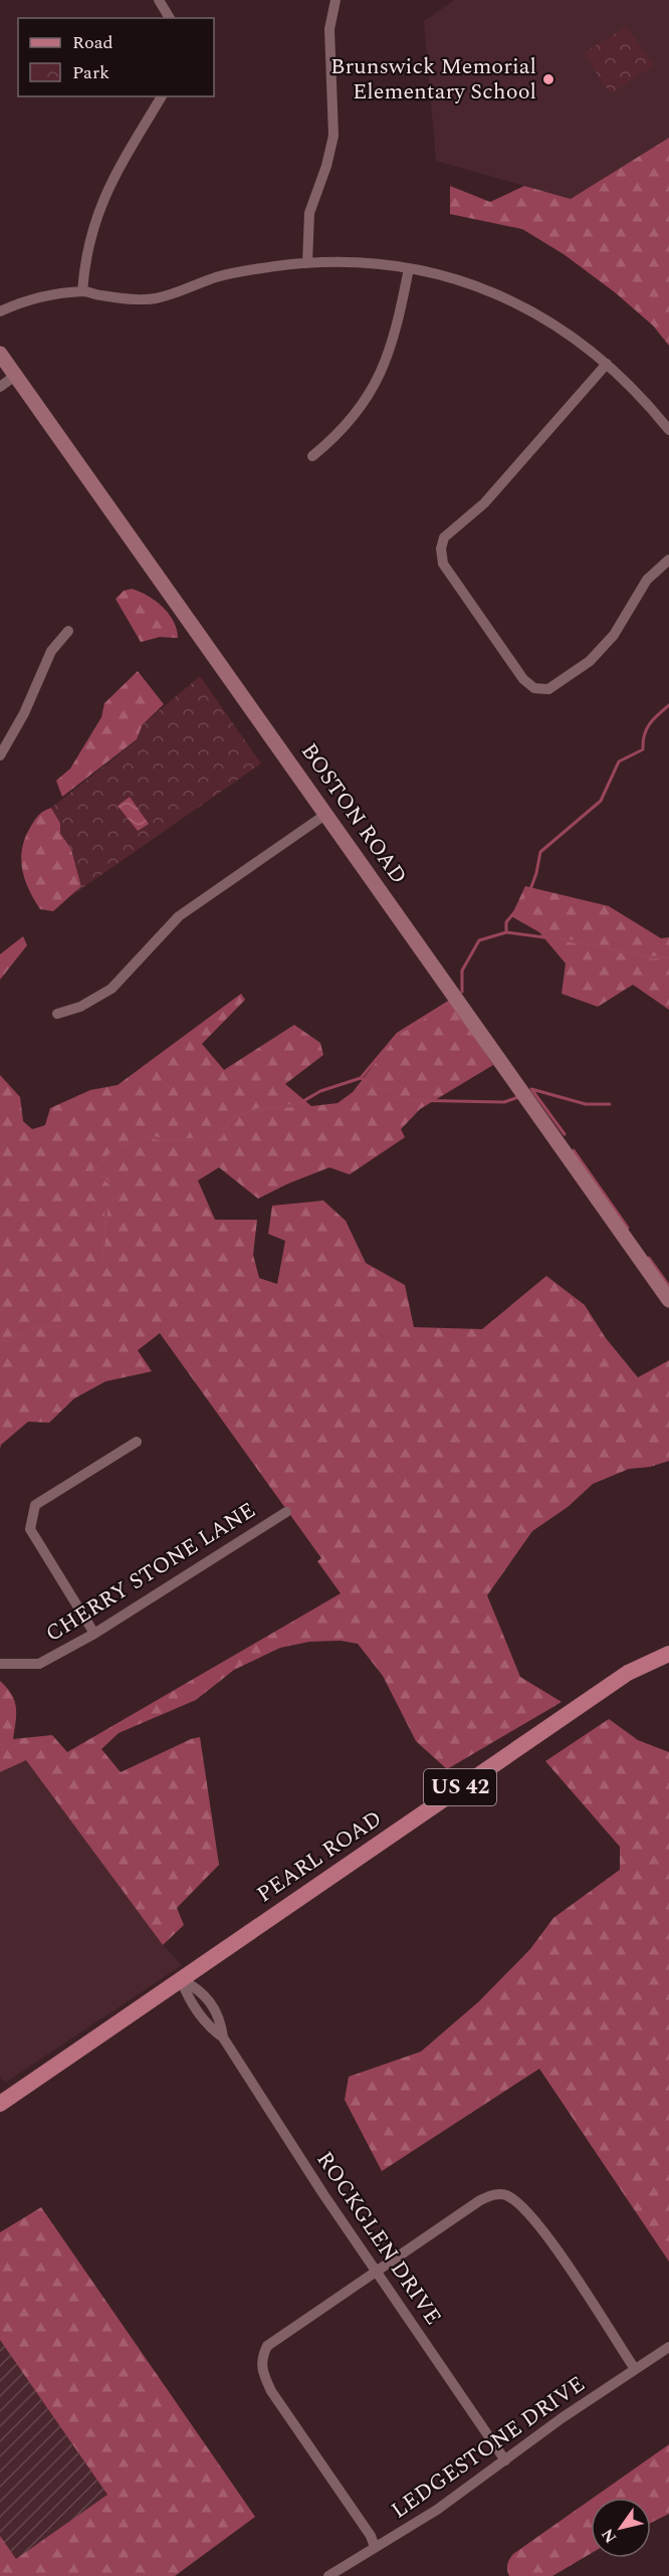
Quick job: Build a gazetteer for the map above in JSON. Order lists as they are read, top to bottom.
{
  "streets": {
    "main road": ["US 42", "PEARL ROAD"],
    "street": [
      "BOSTON ROAD",
      "CHERRY STONE LANE",
      "ROCKGLEN DRIVE",
      "LEDGESTONE DRIVE"
    ]
  },
  "crossings": [
    ["PEARL ROAD", "ROCKGLEN DRIVE"],
    ["ROCKGLEN DRIVE", "LEDGESTONE DRIVE"]
  ],
  "places": ["Brunswick Memorial Elementary School"],
  "legend": ["Road", "Park"],
  "north": "bottom left"
}
